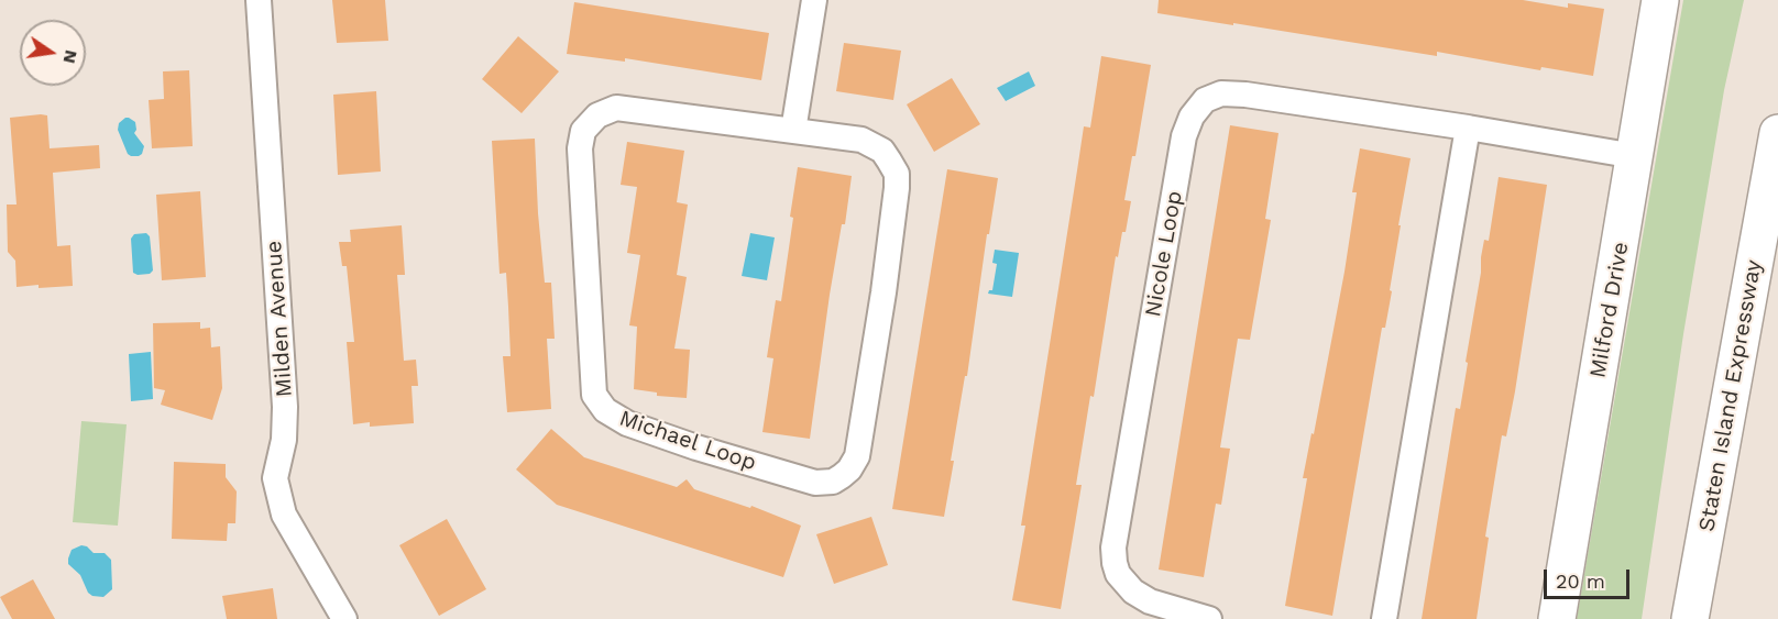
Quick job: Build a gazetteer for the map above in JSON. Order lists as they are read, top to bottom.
{
  "streets": {
    "main road": ["Milford Drive", "Staten Island Expressway"],
    "street": ["Nicole Loop", "Milden Avenue", "Michael Loop"]
  },
  "crossings": [
    ["Nicole Loop", "Milford Drive"]
  ],
  "scale_bar": "20 m",
  "north": "right"
}
